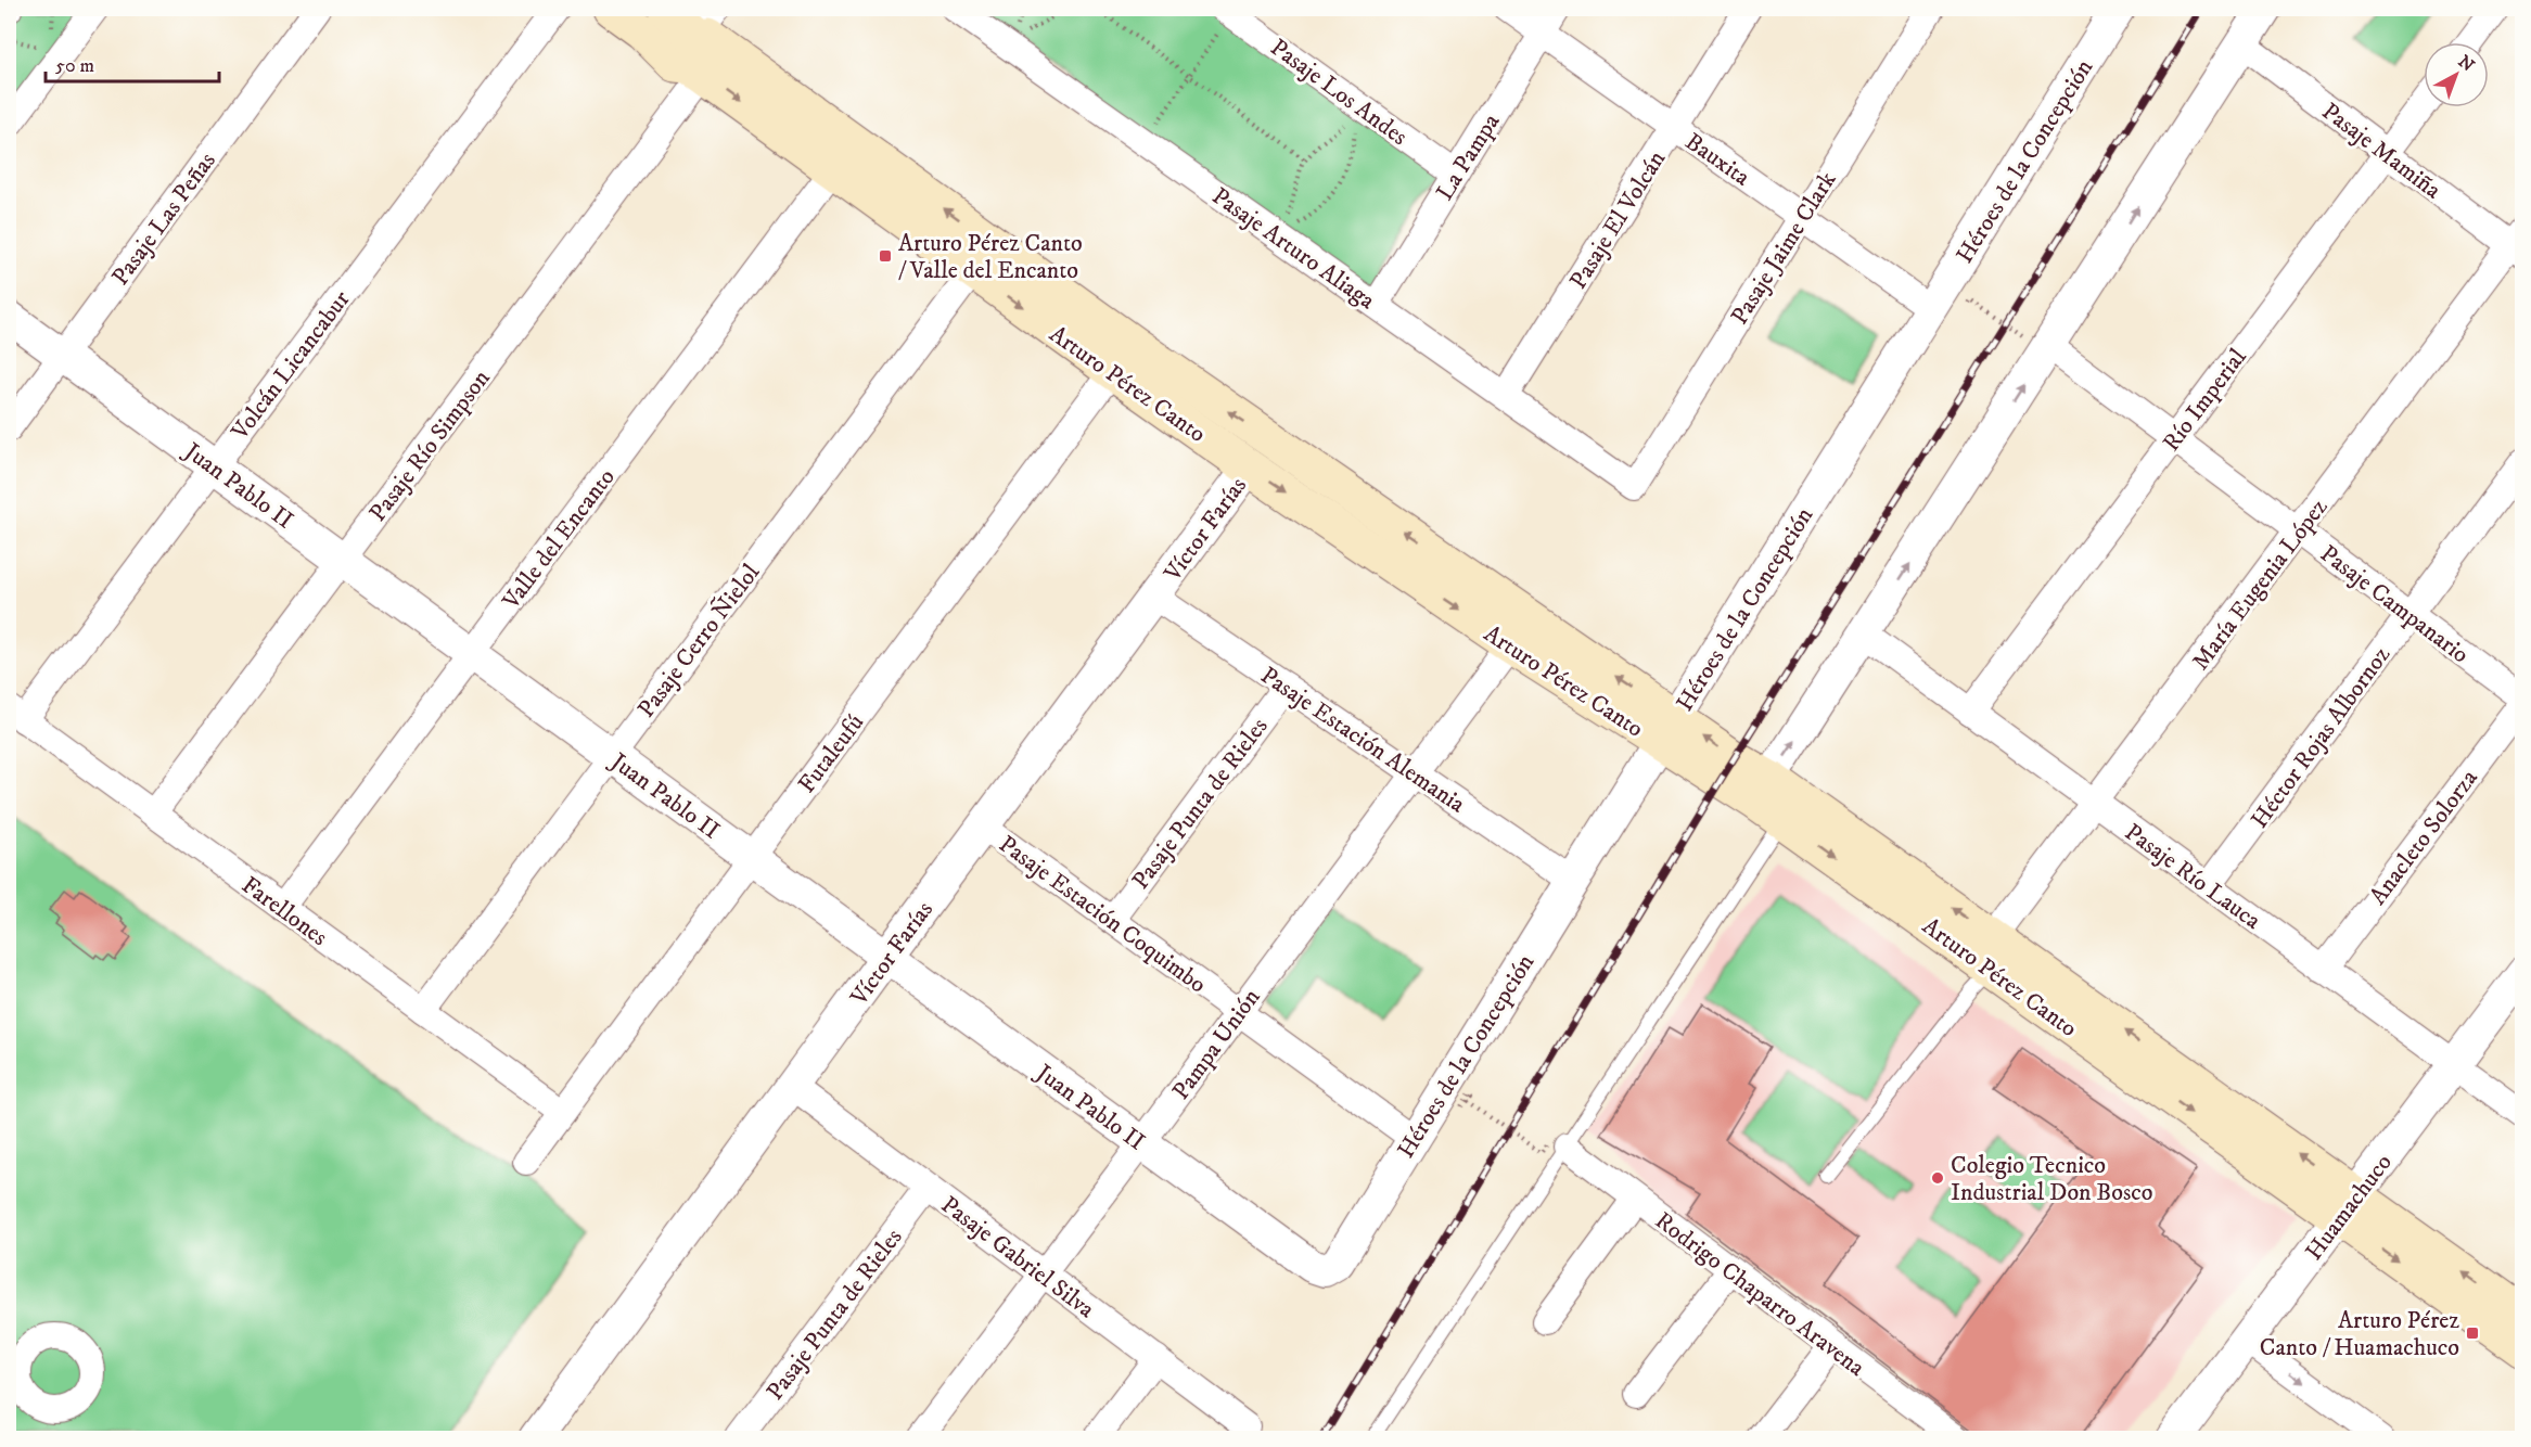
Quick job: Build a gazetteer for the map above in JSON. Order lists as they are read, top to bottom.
{
  "streets": {
    "main road": ["Arturo Pérez Canto"],
    "street": [
      "Pasaje Los Andes",
      "Pasaje Mamiña",
      "La Pampa",
      "Bauxita",
      "Héroes de la Concepción",
      "Pasaje Las Peñas",
      "Pasaje El Volcán",
      "Pasaje Arturo Aliaga",
      "Pasaje Jaime Clark",
      "Volcán Licancabur",
      "Río Imperial",
      "Pasaje Río Simpson",
      "Juan Pablo II",
      "Víctor Farías",
      "Valle del Encanto",
      "María Eugenia López",
      "Pasaje Campanario",
      "Pasaje Cerro Ñielol",
      "Héctor Rojas Albornoz",
      "Pasaje Estación Alemania",
      "Futaleufú",
      "Pasaje Punta de Rieles",
      "Anacleto Solorza",
      "Pasaje Río Lauca",
      "Farellones",
      "Pasaje Estación Coquimbo",
      "Pampa Unión",
      "Huamachuco",
      "Pasaje Gabriel Silva",
      "Rodrigo Chaparro Aravena"
    ]
  },
  "crossings": [
    ["Pasaje Los Andes", "La Pampa"],
    ["Pasaje Mamiña", "Río Imperial"],
    ["Pasaje Mamiña", "María Eugenia López"],
    ["La Pampa", "Bauxita"],
    ["La Pampa", "Pasaje Arturo Aliaga"],
    ["Bauxita", "Héroes de la Concepción"],
    ["Bauxita", "Pasaje El Volcán"],
    ["Bauxita", "Pasaje Jaime Clark"],
    ["Héroes de la Concepción", "Arturo Pérez Canto"],
    ["Héroes de la Concepción", "Juan Pablo II"],
    ["Héroes de la Concepción", "Pasaje Estación Alemania"],
    ["Héroes de la Concepción", "Pasaje Estación Coquimbo"],
    ["Pasaje Las Peñas", "Juan Pablo II"],
    ["Pasaje El Volcán", "Pasaje Arturo Aliaga"],
    ["Pasaje Arturo Aliaga", "Pasaje Jaime Clark"],
    ["Volcán Licancabur", "Juan Pablo II"],
    ["Volcán Licancabur", "Farellones"],
    ["Arturo Pérez Canto", "Pasaje Río Simpson"],
    ["Arturo Pérez Canto", "Víctor Farías"],
    ["Arturo Pérez Canto", "Valle del Encanto"],
    ["Arturo Pérez Canto", "María Eugenia López"],
    ["Arturo Pérez Canto", "Pasaje Cerro Ñielol"],
    ["Arturo Pérez Canto", "Futaleufú"],
    ["Arturo Pérez Canto", "Pampa Unión"],
    ["Arturo Pérez Canto", "Huamachuco"],
    ["Río Imperial", "Pasaje Campanario"],
    ["Río Imperial", "Pasaje Río Lauca"],
    ["Pasaje Río Simpson", "Juan Pablo II"],
    ["Pasaje Río Simpson", "Farellones"],
    ["Juan Pablo II", "Víctor Farías"],
    ["Juan Pablo II", "Valle del Encanto"],
    ["Juan Pablo II", "Pasaje Cerro Ñielol"],
    ["Juan Pablo II", "Futaleufú"],
    ["Juan Pablo II", "Pampa Unión"],
    ["Víctor Farías", "Pasaje Estación Alemania"],
    ["Víctor Farías", "Pasaje Estación Coquimbo"],
    ["Víctor Farías", "Pasaje Gabriel Silva"],
    ["Valle del Encanto", "Farellones"],
    ["María Eugenia López", "Pasaje Campanario"],
    ["María Eugenia López", "Pasaje Río Lauca"],
    ["Pasaje Campanario", "Héctor Rojas Albornoz"],
    ["Pasaje Campanario", "Anacleto Solorza"],
    ["Pasaje Cerro Ñielol", "Farellones"],
    ["Héctor Rojas Albornoz", "Pasaje Río Lauca"],
    ["Pasaje Estación Alemania", "Pasaje Punta de Rieles"],
    ["Pasaje Estación Alemania", "Pampa Unión"],
    ["Futaleufú", "Farellones"],
    ["Pasaje Punta de Rieles", "Pasaje Estación Coquimbo"],
    ["Pasaje Punta de Rieles", "Pasaje Gabriel Silva"],
    ["Anacleto Solorza", "Pasaje Río Lauca"],
    ["Pasaje Río Lauca", "Huamachuco"],
    ["Pasaje Estación Coquimbo", "Pampa Unión"],
    ["Pampa Unión", "Pasaje Gabriel Silva"]
  ],
  "places": {
    "transit": ["Arturo Pérez Canto / Valle del Encanto", "Arturo Pérez Canto / Huamachuco"],
    "other": ["Colegio Tecnico Industrial Don Bosco"]
  },
  "scale_bar": "50 m",
  "north": "top right"
}
